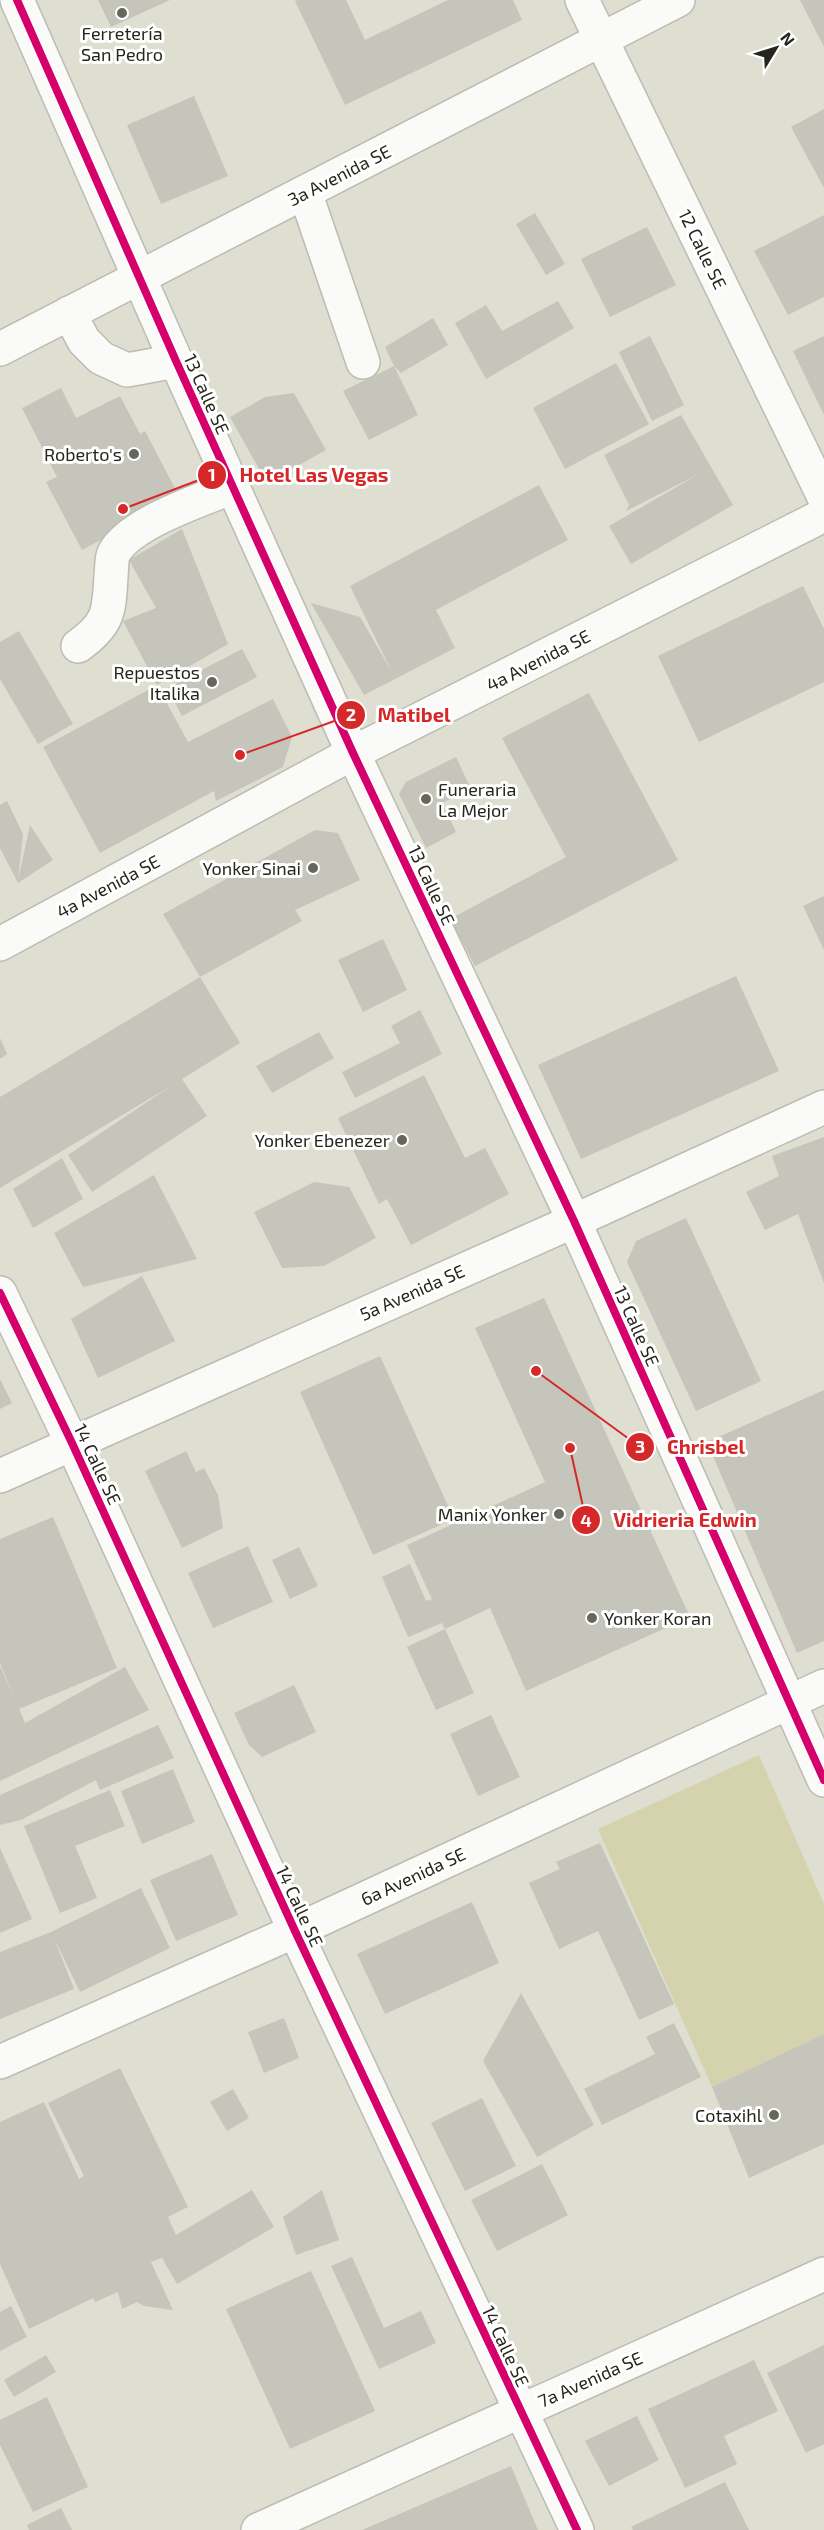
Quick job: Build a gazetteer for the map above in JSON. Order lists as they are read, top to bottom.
{
  "streets": {
    "street": [
      "3a Avenida SE",
      "12 Calle SE",
      "13 Calle SE",
      "4a Avenida SE",
      "5a Avenida SE",
      "14 Calle SE",
      "6a Avenida SE",
      "7a Avenida SE"
    ]
  },
  "crossings": [
    ["3a Avenida SE", "12 Calle SE"],
    ["3a Avenida SE", "13 Calle SE"],
    ["13 Calle SE", "4a Avenida SE"],
    ["13 Calle SE", "5a Avenida SE"],
    ["13 Calle SE", "6a Avenida SE"],
    ["5a Avenida SE", "14 Calle SE"],
    ["14 Calle SE", "6a Avenida SE"],
    ["14 Calle SE", "7a Avenida SE"]
  ],
  "places": [
    "Ferretería San Pedro",
    "Roberto's",
    "Hotel Las Vegas",
    "Repuestos Italika",
    "Matibel",
    "Funeraria La Mejor",
    "Yonker Sinai",
    "Yonker Ebenezer",
    "Chrisbel",
    "Vidrieria Edwin",
    "Manix Yonker",
    "Yonker Koran",
    "Cotaxihl"
  ],
  "north": "top right"
}
